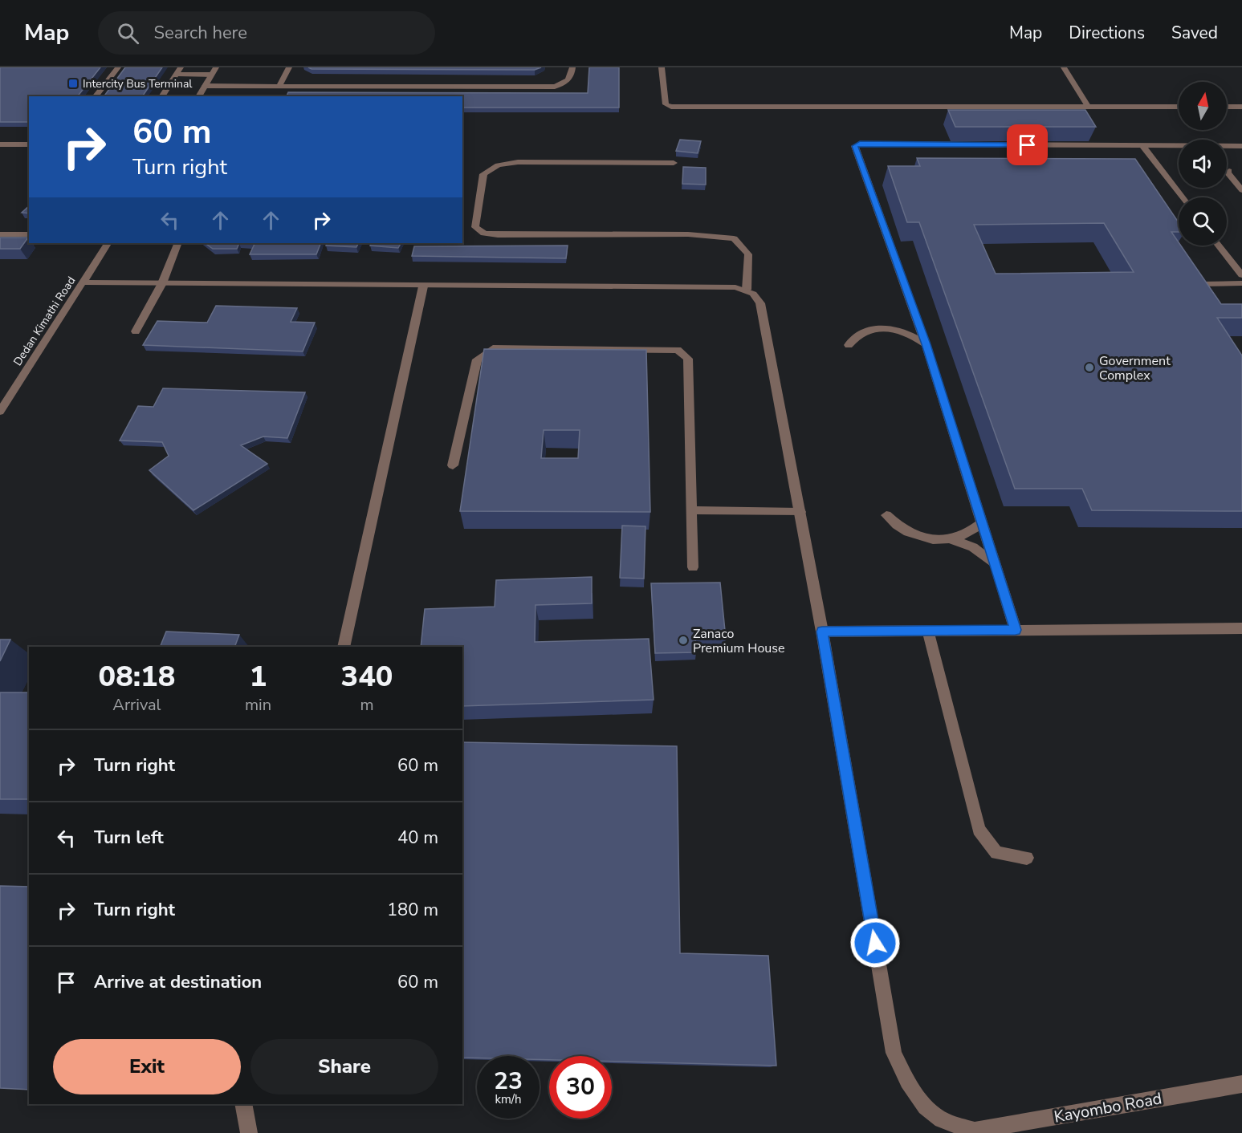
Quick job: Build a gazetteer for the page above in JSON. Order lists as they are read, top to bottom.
{
  "streets": {
    "street": ["Dedan Kimathi Road", "Kayombo Road"]
  },
  "places": {
    "transit": ["Intercity Bus Terminal"],
    "other": ["Government Complex", "Zanaco Premium House"]
  },
  "north": "top",
  "page": {
    "header": "Map",
    "search": "Search here",
    "nav": ["Map", "Directions", "Saved"],
    "turn": ["60 m", "Turn right"],
    "eta": [
      "08:18",
      "Arrival",
      "1",
      "min",
      "340",
      "m"
    ],
    "list": [
      {
        "name": "Turn right",
        "value": "60 m"
      },
      {
        "name": "Turn left",
        "value": "40 m"
      },
      {
        "name": "Turn right",
        "value": "180 m"
      },
      {
        "name": "Arrive at destination",
        "value": "60 m"
      }
    ],
    "buttons": ["Exit", "Share"],
    "speed": "23 km/h",
    "limit": "30"
  }
}
